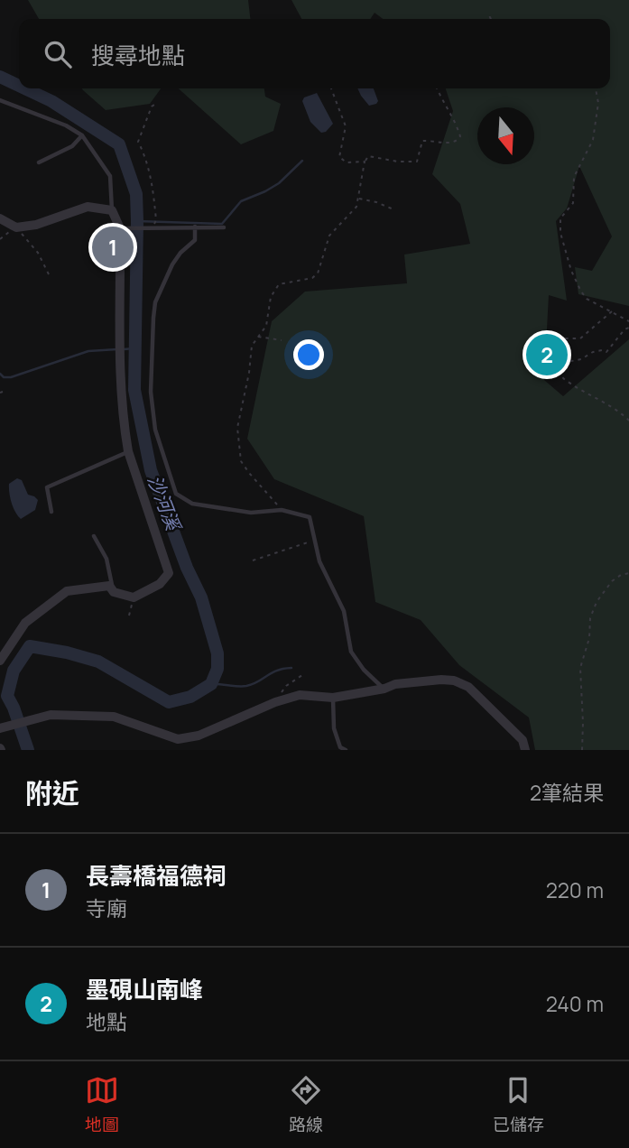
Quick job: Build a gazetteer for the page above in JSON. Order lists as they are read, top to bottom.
{
  "water": ["沙河溪"],
  "north": "bottom",
  "page": {
    "search": "搜尋地點",
    "pins": ["1", "2"],
    "heading": ["附近", "2筆結果"],
    "list": [
      {
        "mark": "1",
        "name": "長壽橋福德祠",
        "note": "寺廟",
        "value": "220 m"
      },
      {
        "mark": "2",
        "name": "墨硯山南峰",
        "note": "地點",
        "value": "240 m"
      }
    ],
    "nav": ["地圖", "路線", "已儲存"]
  }
}
